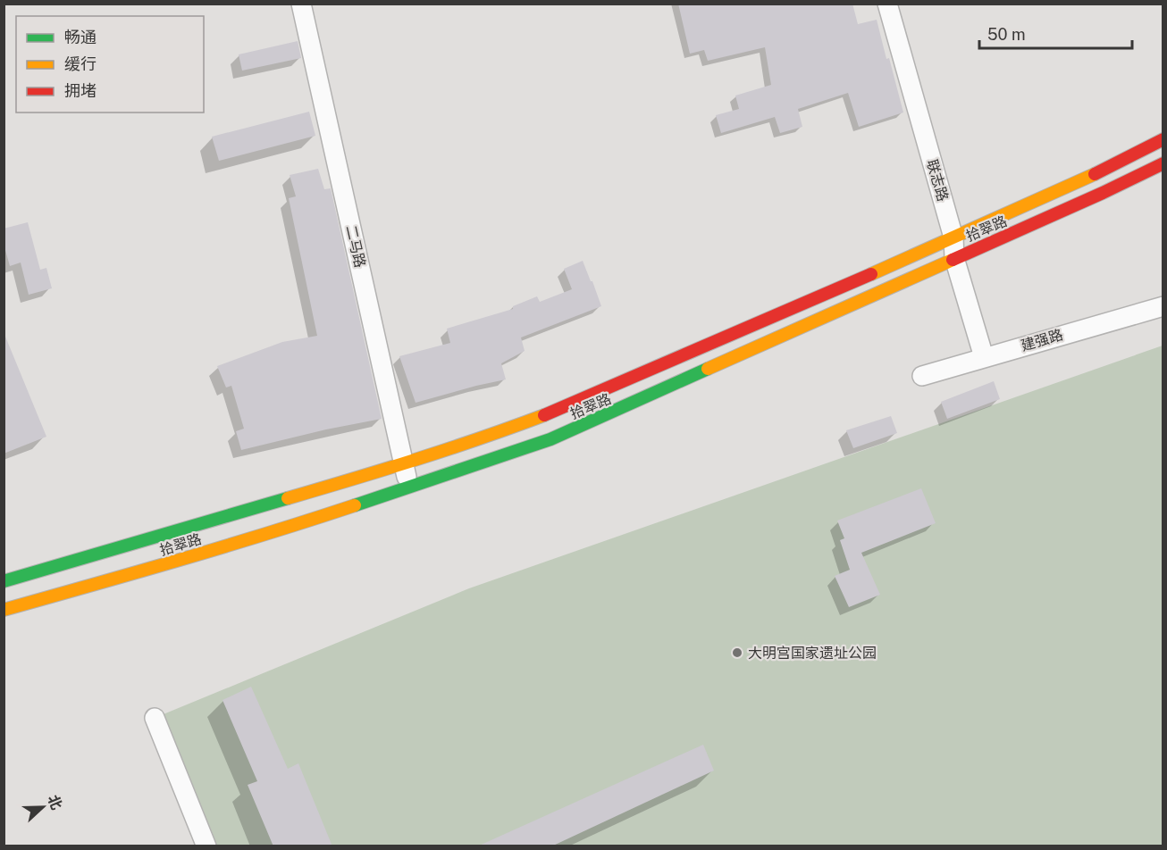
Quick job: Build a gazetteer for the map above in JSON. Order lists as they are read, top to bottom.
{
  "streets": {
    "main road": ["拾翠路"],
    "street": ["联志路", "二马路", "建强路"]
  },
  "crossings": [
    ["联志路", "拾翠路"],
    ["联志路", "建强路"],
    ["拾翠路", "二马路"]
  ],
  "places": ["大明宫国家遗址公园"],
  "legend": ["畅通", "缓行", "拥堵"],
  "scale_bar": "50 m",
  "north": "right"
}
